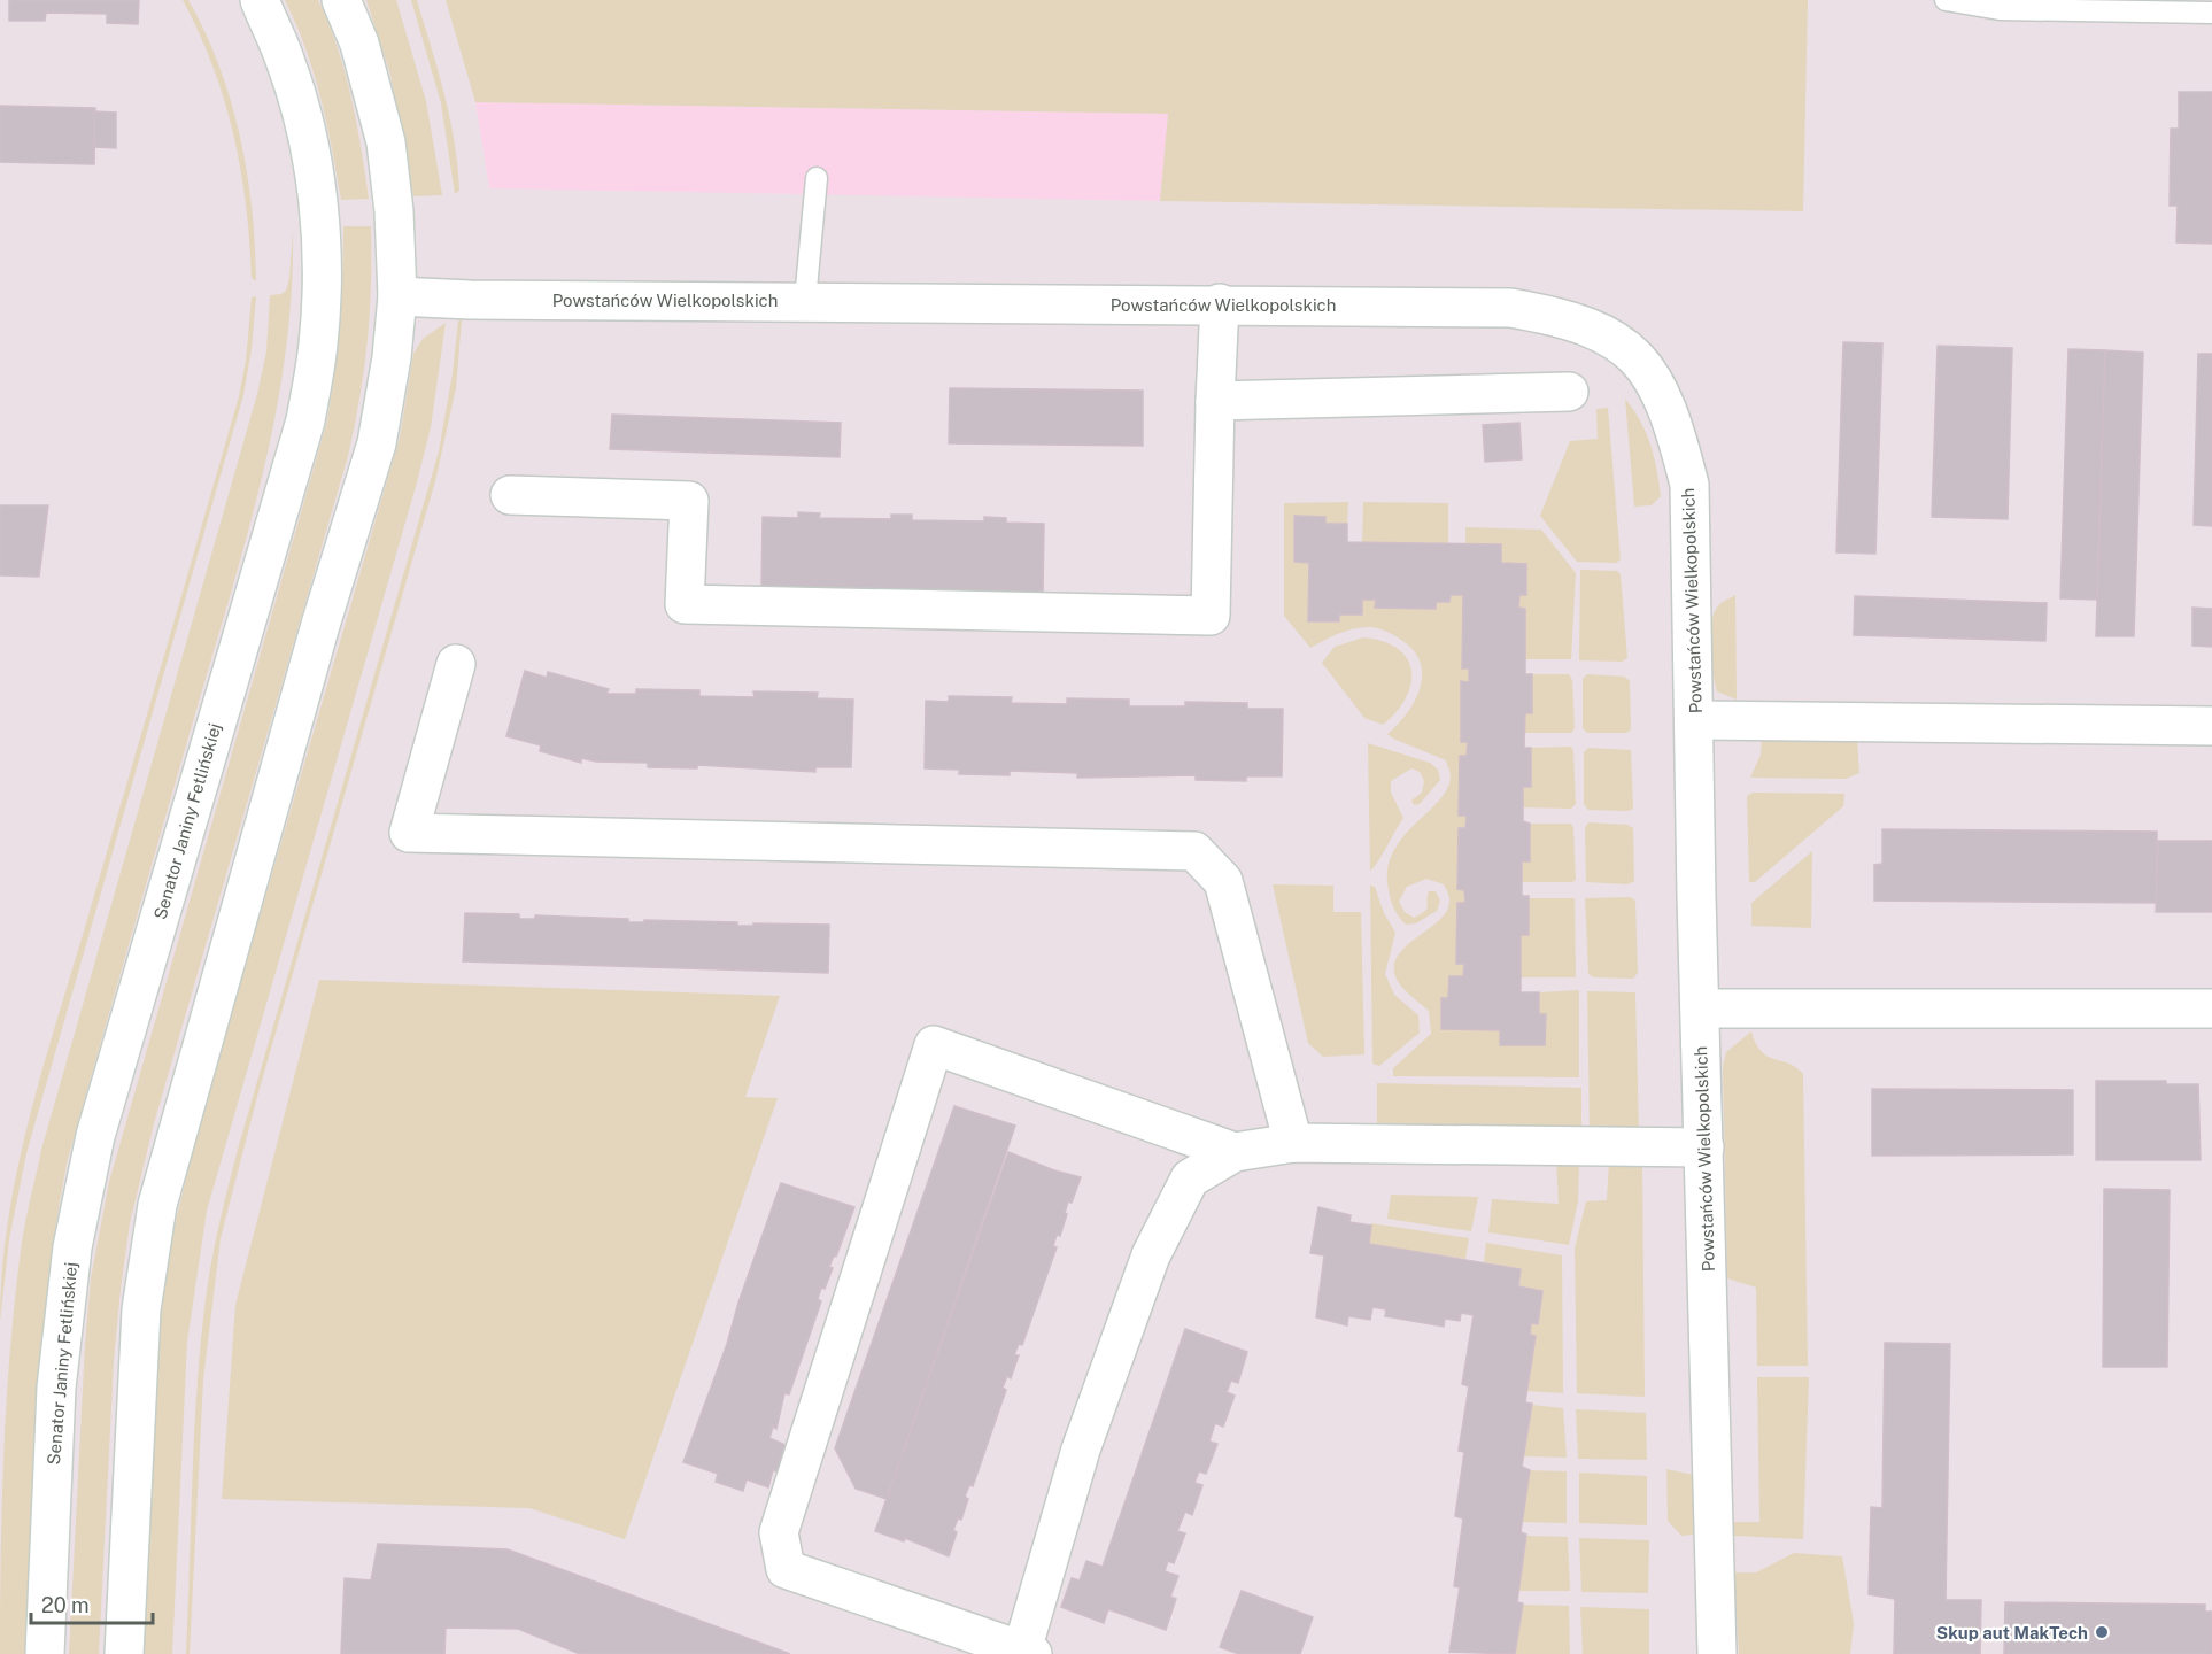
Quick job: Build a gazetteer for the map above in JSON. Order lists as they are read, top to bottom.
{
  "streets": {
    "street": ["Powstańców Wielkopolskich", "Senator Janiny Fetlińskiej"]
  },
  "places": ["Skup aut MakTech"],
  "scale_bar": "20 m"
}
